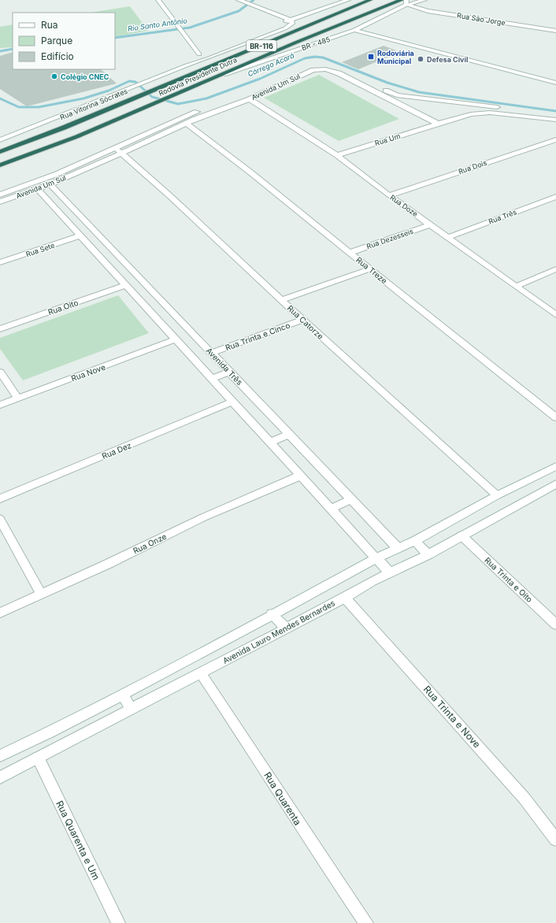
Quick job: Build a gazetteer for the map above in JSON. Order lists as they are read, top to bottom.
{
  "streets": {
    "highway": ["BR-116", "Rodovia Presidente Dutra"],
    "street": [
      "Rua São Jorge",
      "BR - 485",
      "Avenida Um Sul",
      "Rua Vitorina Sócrates",
      "Rua Um",
      "Rua Dois",
      "Rua Doze",
      "Rua Três",
      "Rua Dezesseis",
      "Rua Sete",
      "Rua Treze",
      "Rua Oito",
      "Rua Catorze",
      "Rua Trinta e Cinco",
      "Avenida Três",
      "Rua Nove",
      "Rua Dez",
      "Rua Onze",
      "Rua Trinta e Oito",
      "Avenida Lauro Mendes Bernardes",
      "Rua Trinta e Nove",
      "Rua Quarenta",
      "Rua Quarenta e Um"
    ]
  },
  "crossings": [
    ["Rua São Jorge", "BR - 485"],
    ["BR - 485", "Rodovia Presidente Dutra"],
    ["Avenida Um Sul", "Rua Um"],
    ["Avenida Um Sul", "Rua Doze"],
    ["Avenida Um Sul", "Rua Treze"],
    ["Avenida Um Sul", "Rua Catorze"],
    ["Avenida Um Sul", "Avenida Três"],
    ["Rua Um", "Rua Doze"],
    ["Rua Dois", "Rua Doze"],
    ["Rua Doze", "Rua Três"],
    ["Rua Doze", "Rua Dezesseis"],
    ["Rua Dezesseis", "Rua Treze"],
    ["Rua Catorze", "Rua Trinta e Cinco"],
    ["Rua Trinta e Cinco", "Avenida Três"],
    ["Rua Trinta e Oito", "Avenida Lauro Mendes Bernardes"],
    ["Avenida Lauro Mendes Bernardes", "Rua Trinta e Nove"],
    ["Avenida Lauro Mendes Bernardes", "Rua Quarenta"],
    ["Avenida Lauro Mendes Bernardes", "Rua Quarenta e Um"]
  ],
  "water": ["Rio Santo Antônio", "Córrego Acará"],
  "places": {
    "transit": ["Rodoviária Municipal"],
    "other": ["Defesa Civil", "Colégio CNEC"]
  },
  "legend": ["Rua", "Parque", "Edifício"]
}
